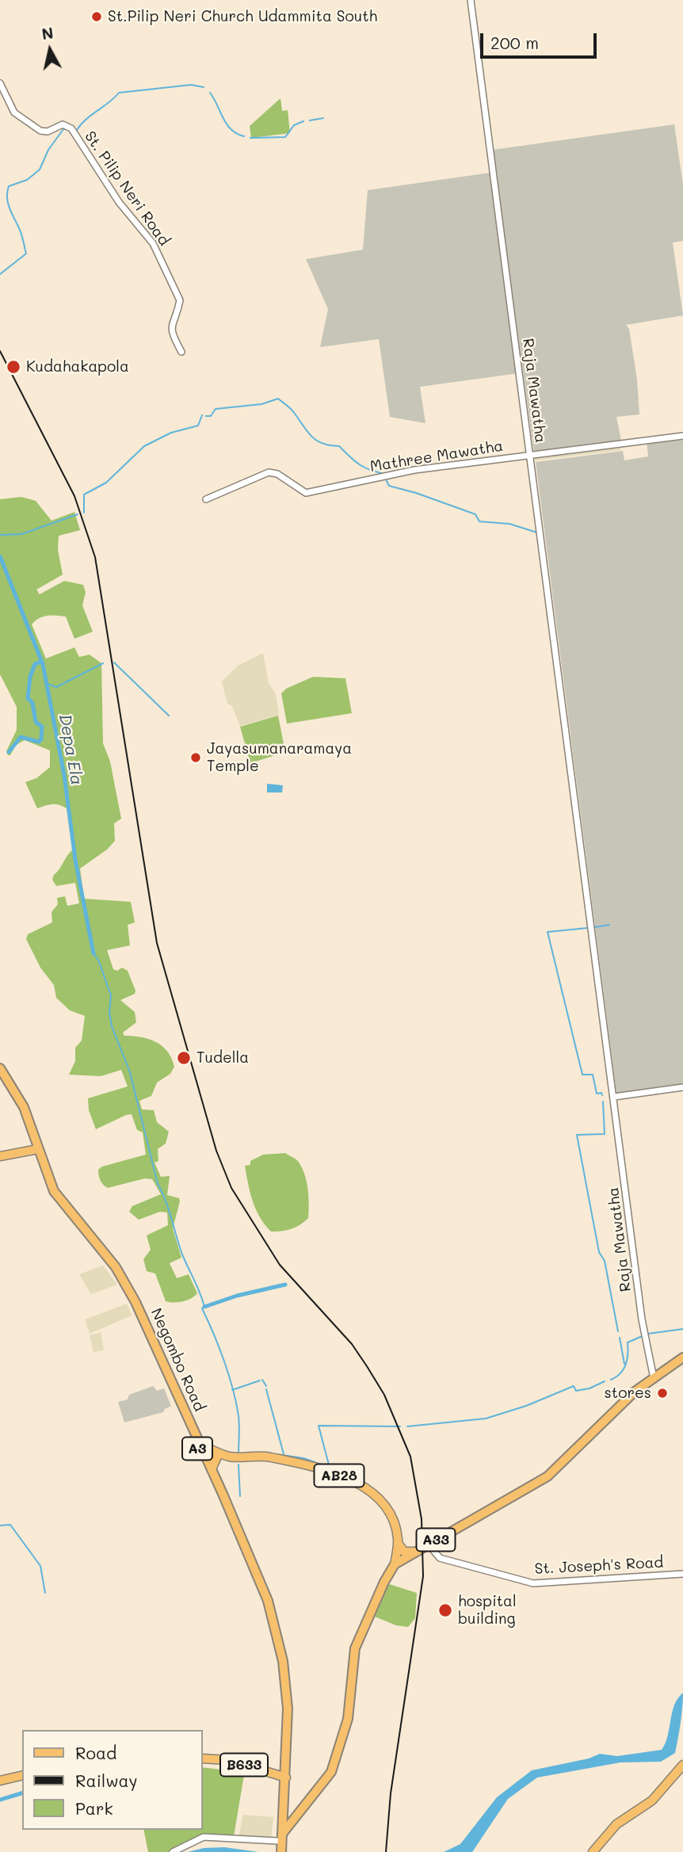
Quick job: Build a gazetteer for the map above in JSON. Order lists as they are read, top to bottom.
{
  "streets": {
    "highway": ["Negombo Road", "A3", "A33"],
    "main road": ["AB28", "B633"],
    "street": [
      "St. Pilip Neri Road",
      "Raja Mawatha",
      "Mathree Mawatha",
      "St. Joseph's Road"
    ]
  },
  "crossings": [
    ["Raja Mawatha", "Mathree Mawatha"],
    ["Raja Mawatha", "A33"],
    ["Negombo Road", "AB28"],
    ["Negombo Road", "A33"],
    ["Negombo Road", "B633"],
    ["AB28", "A33"],
    ["A33", "St. Joseph's Road"]
  ],
  "water": ["Depa Ela"],
  "places": [
    "St.Pilip Neri Church Udammita South",
    "Kudahakapola",
    "Jayasumanaramaya Temple",
    "Tudella",
    "stores",
    "hospital building"
  ],
  "legend": ["Road", "Railway", "Park"],
  "scale_bar": "200 m",
  "north": "top"
}
